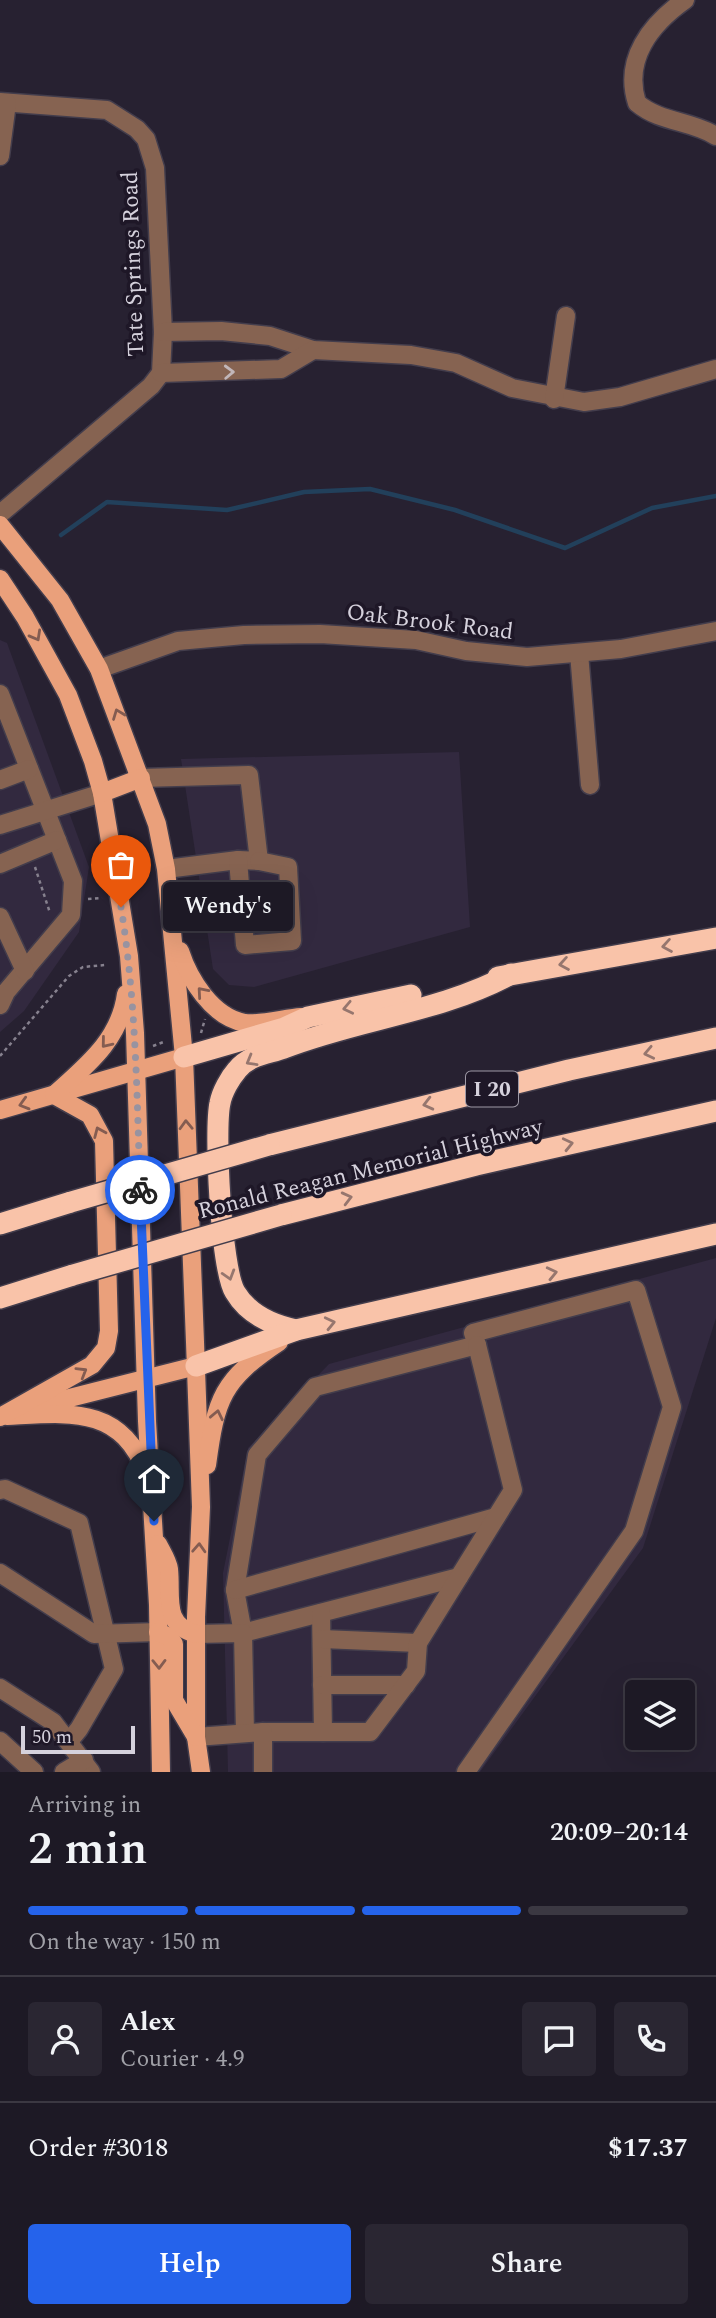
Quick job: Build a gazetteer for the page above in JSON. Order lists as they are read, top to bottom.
{
  "streets": {
    "highway": ["I 20", "Ronald Reagan Memorial Highway"],
    "street": ["Tate Springs Road", "Oak Brook Road"]
  },
  "places": ["Wendy's"],
  "scale_bar": "50 m",
  "page": {
    "bubble": "Wendy's",
    "scale": "50 m",
    "heading": ["2 min", "Arriving in", "20:09–20:14"],
    "panel": [
      "Alex",
      "Courier · 4.9",
      "Order #3018",
      "$17.37"
    ],
    "bar": "On the way · 150 m",
    "buttons": ["Help", "Share"]
  }
}
